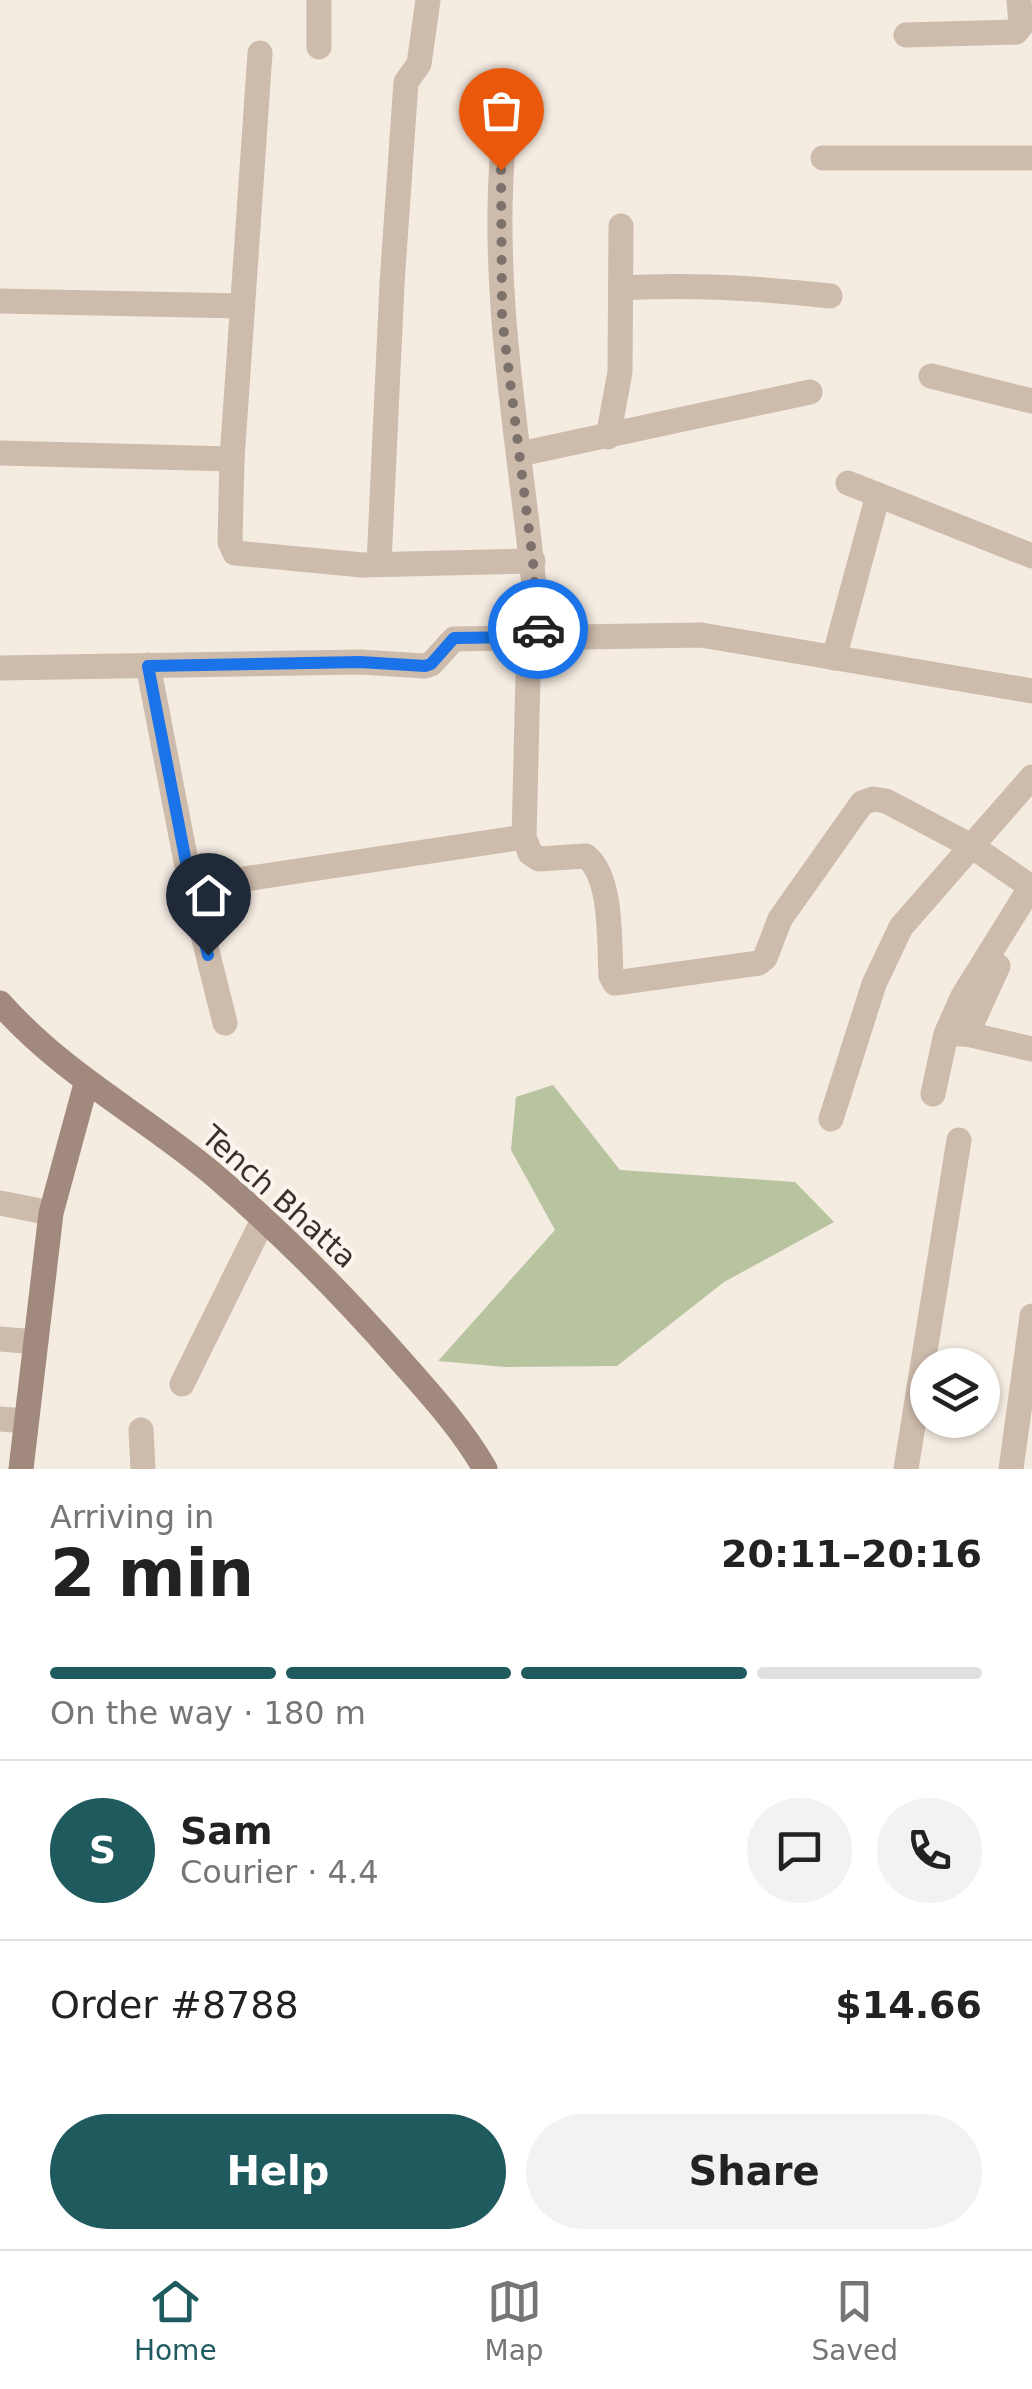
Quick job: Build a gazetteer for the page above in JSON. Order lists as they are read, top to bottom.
{
  "streets": {
    "main road": ["Tench Bhatta"]
  },
  "page": {
    "heading": ["2 min", "Arriving in", "20:11–20:16"],
    "panel": [
      "Sam",
      "Courier · 4.4",
      "Order #8788",
      "$14.66"
    ],
    "bar": "On the way · 180 m",
    "round": "S",
    "buttons": ["Help", "Share"],
    "tabs": ["Home", "Map", "Saved"]
  }
}
